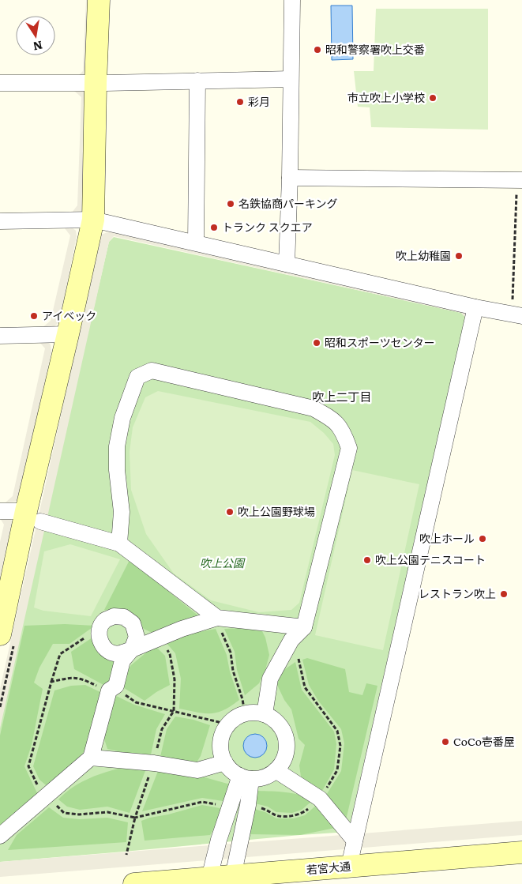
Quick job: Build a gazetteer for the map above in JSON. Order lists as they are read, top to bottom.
{
  "streets": {
    "street": ["若宮大通"]
  },
  "districts": ["吹上二丁目"],
  "parks": ["吹上公園"],
  "places": [
    "昭和警察署吹上交番",
    "市立吹上小学校",
    "彩月",
    "名鉄協商パーキング",
    "トランク スクエア",
    "吹上幼稚園",
    "アイベック",
    "昭和スポーツセンター",
    "吹上公園野球場",
    "吹上ホール",
    "吹上公園テニスコート",
    "レストラン吹上",
    "CoCo壱番屋"
  ],
  "north": "bottom"
}
